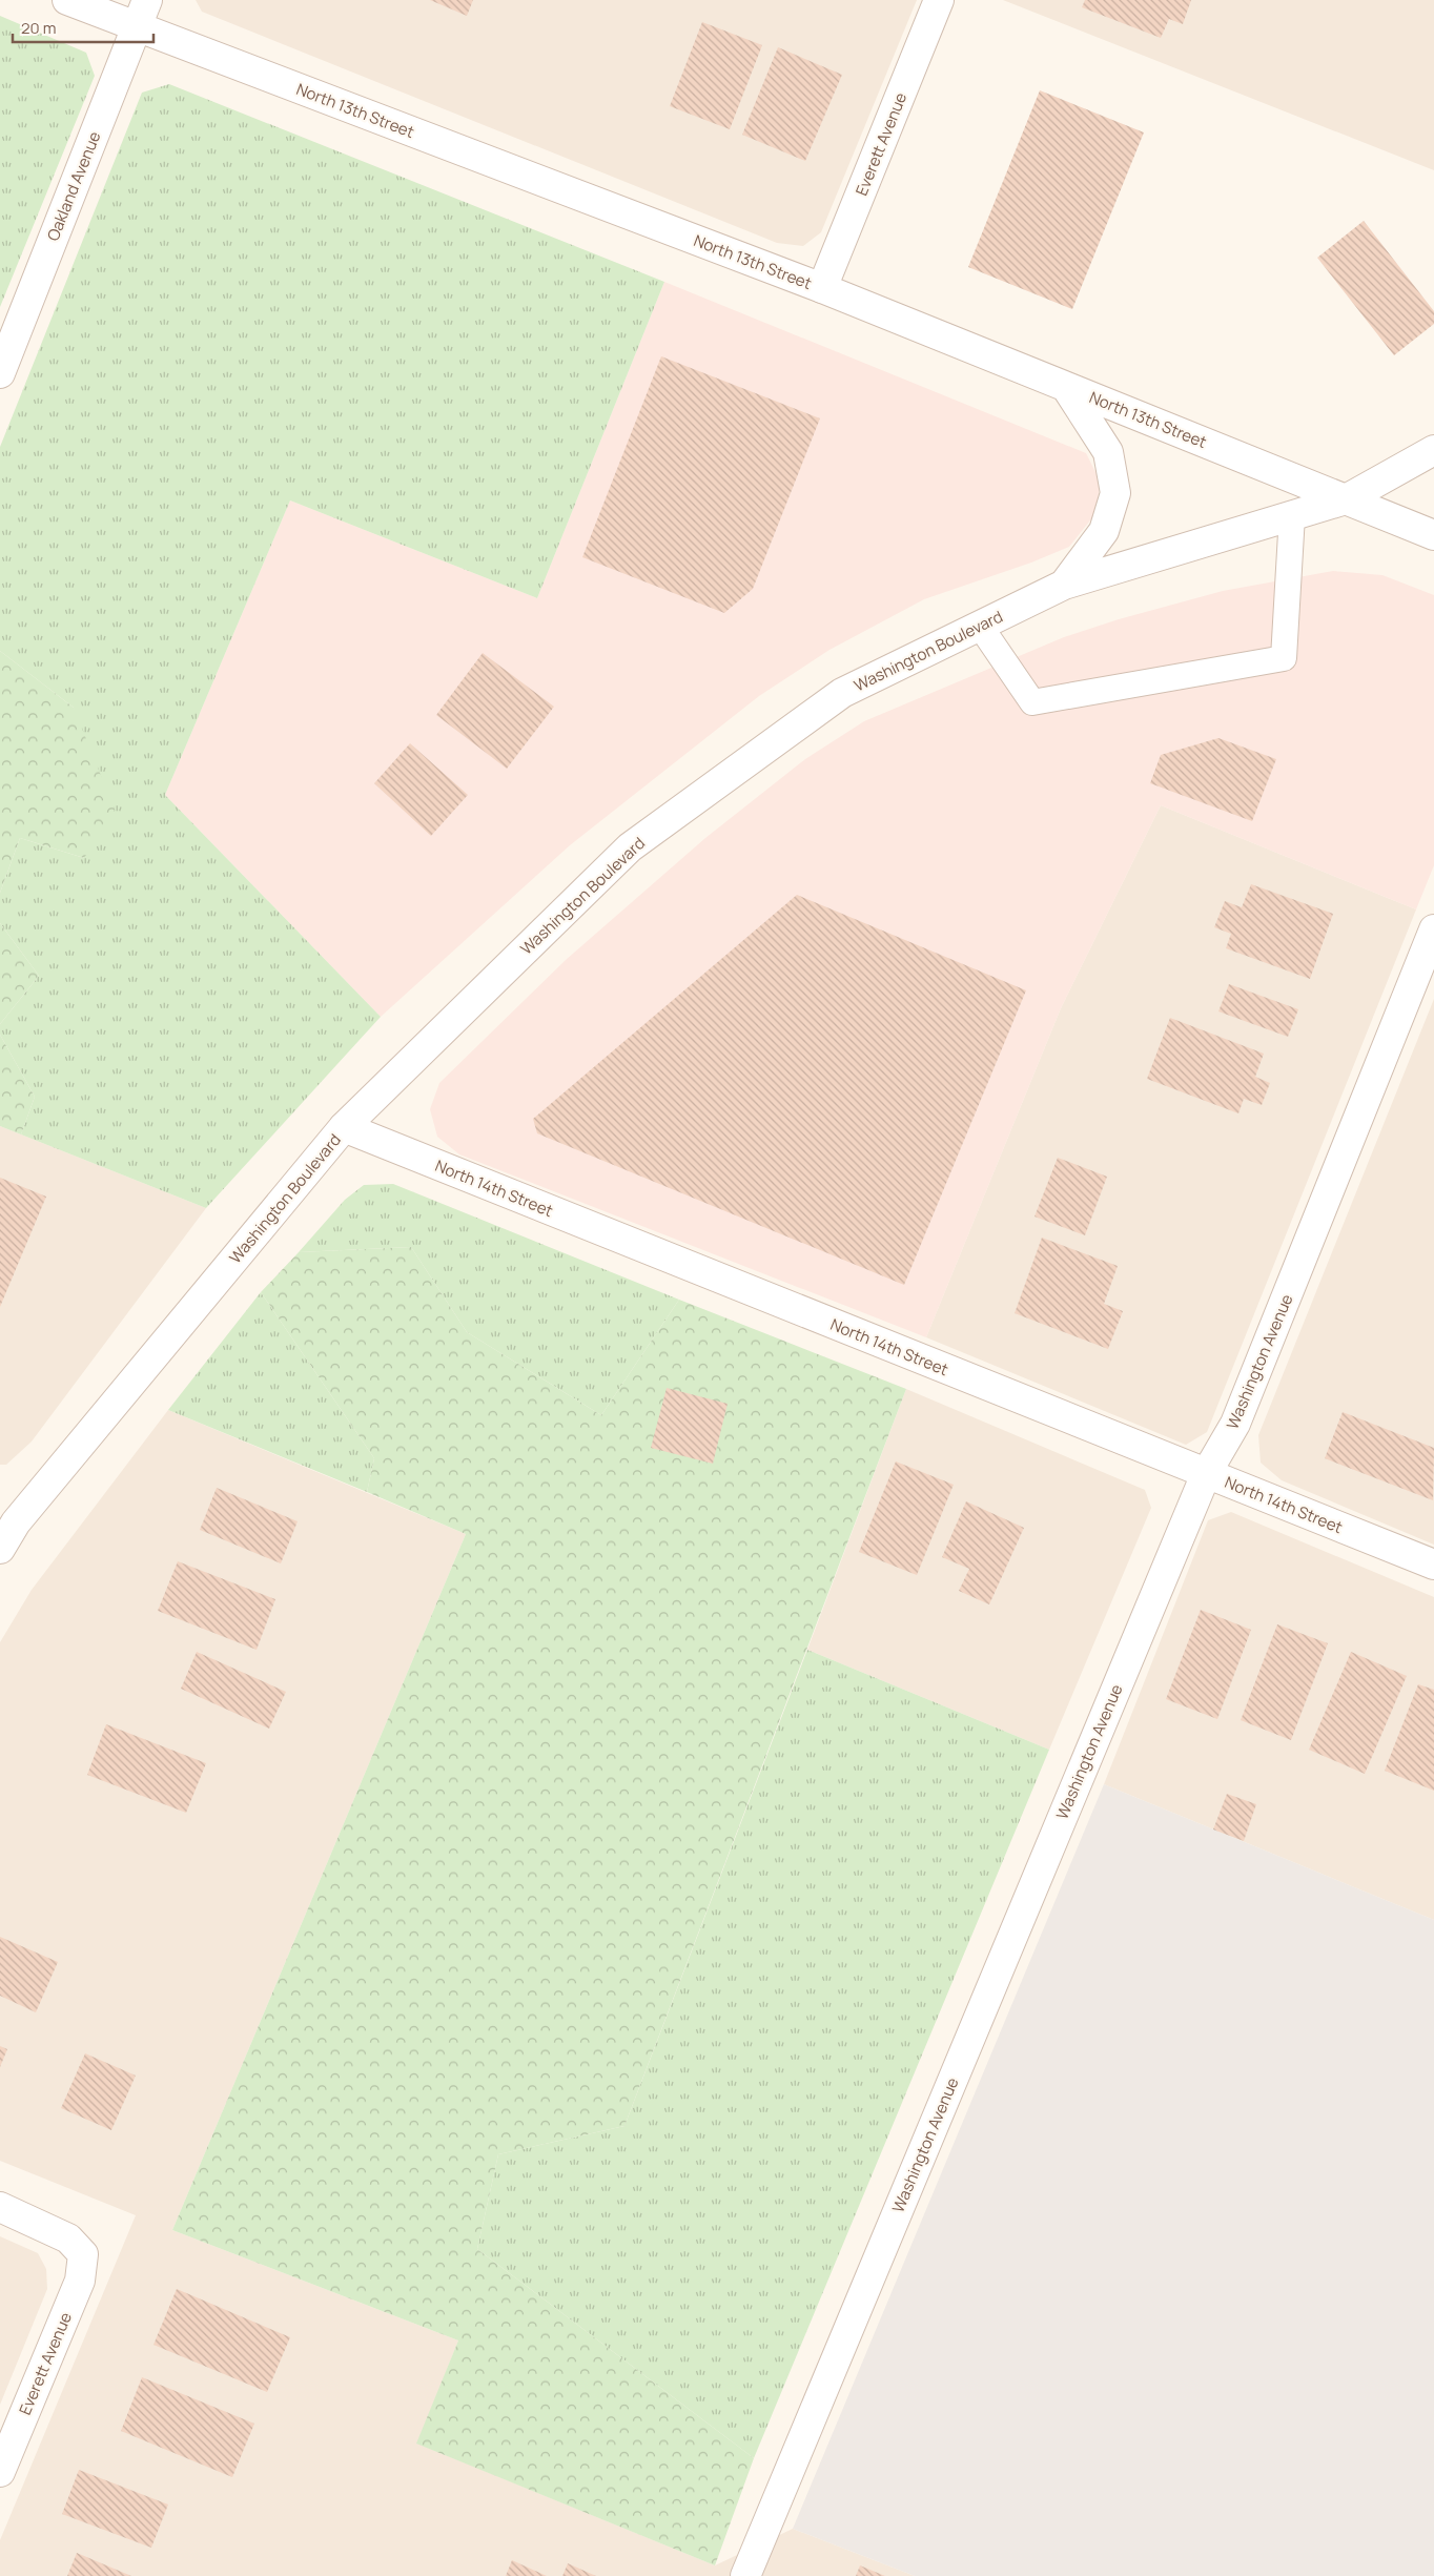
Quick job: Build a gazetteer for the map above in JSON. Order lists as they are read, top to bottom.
{
  "streets": {
    "street": [
      "North 13th Street",
      "Everett Avenue",
      "Oakland Avenue",
      "Washington Boulevard",
      "North 14th Street",
      "Washington Avenue"
    ]
  },
  "crossings": [
    ["North 13th Street", "Everett Avenue"],
    ["North 13th Street", "Oakland Avenue"],
    ["North 13th Street", "Washington Boulevard"],
    ["Washington Boulevard", "North 14th Street"],
    ["North 14th Street", "Washington Avenue"]
  ],
  "scale_bar": "20 m"
}
